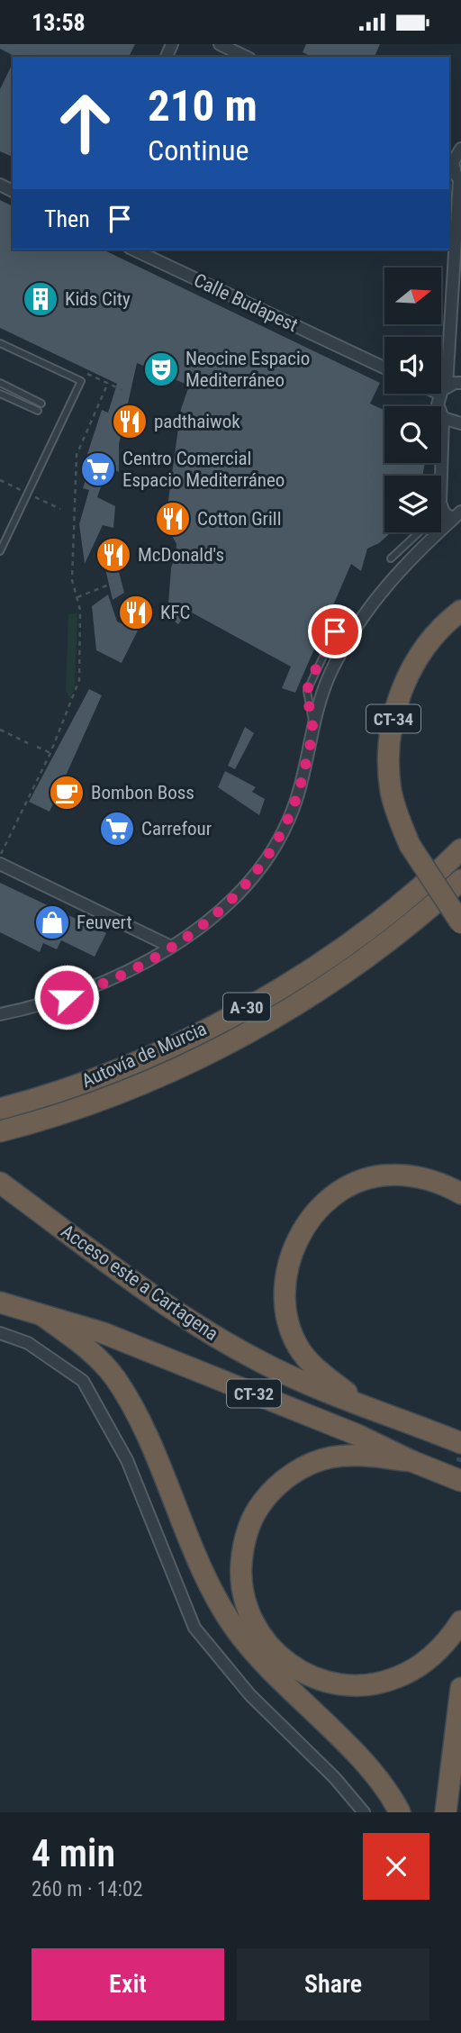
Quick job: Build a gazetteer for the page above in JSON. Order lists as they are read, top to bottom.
{
  "streets": {
    "highway": [
      "CT-34",
      "A-30",
      "Autovía de Murcia",
      "Acceso este a Cartagena",
      "CT-32"
    ],
    "street": ["Calle Budapest"]
  },
  "places": {
    "building": ["Kids City"],
    "theatre": ["Neocine Espacio Mediterráneo"],
    "restaurant": [
      "padthaiwok",
      "Cotton Grill",
      "McDonald's",
      "KFC"
    ],
    "supermarket": ["Centro Comercial Espacio Mediterráneo", "Carrefour"],
    "cafe": ["Bombon Boss"],
    "shop": ["Feuvert"]
  },
  "north": "right",
  "page": {
    "status": "13:58",
    "turn": ["210 m", "Continue"],
    "then": "Then",
    "heading": ["4 min", "260 m · 14:02"],
    "buttons": ["Exit", "Share"]
  }
}
